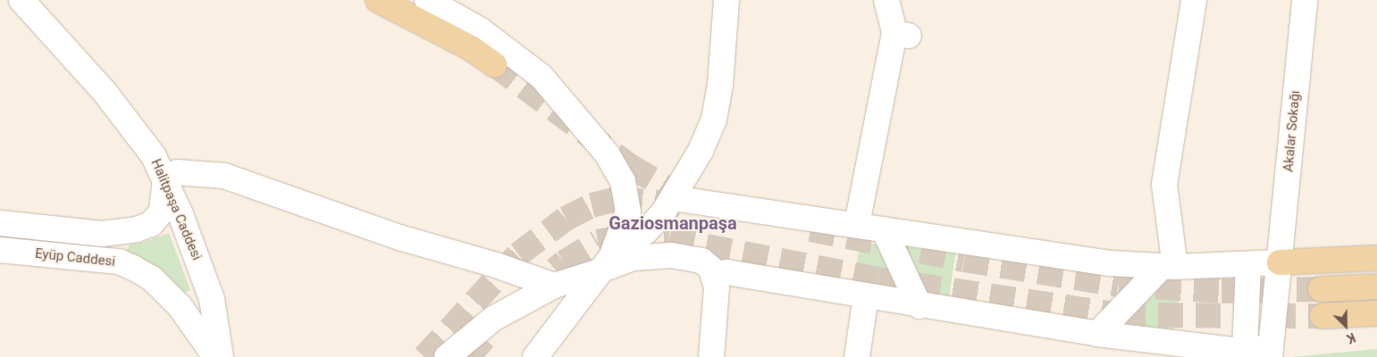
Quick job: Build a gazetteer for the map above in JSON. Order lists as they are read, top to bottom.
{
  "streets": {
    "street": ["Akalar Sokağı", "Halitpaşa Caddesi", "Eyüp Caddesi"]
  },
  "crossings": [
    ["Halitpaşa Caddesi", "Eyüp Caddesi"]
  ],
  "districts": ["Gaziosmanpaşa"],
  "north": "bottom right"
}
